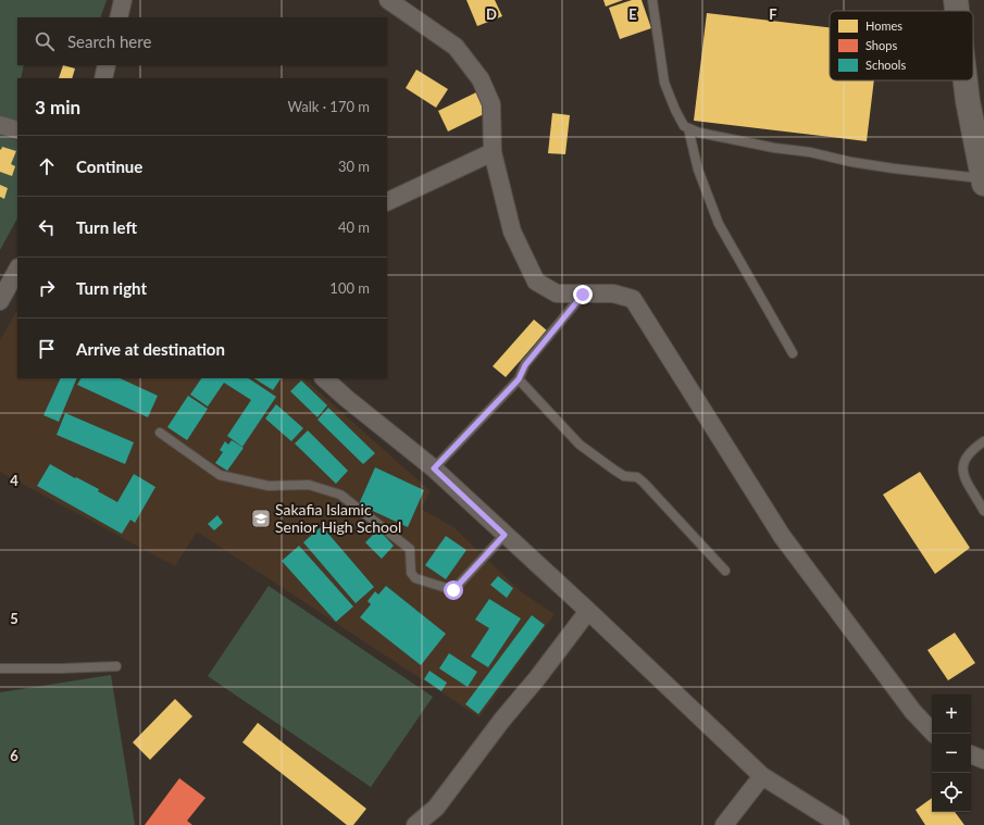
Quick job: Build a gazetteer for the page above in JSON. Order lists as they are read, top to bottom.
{
  "places": {
    "school or university": ["Sakafia Islamic Senior High School"]
  },
  "legend": ["Homes", "Shops", "Schools"],
  "page": {
    "search": "Search here",
    "heading": ["3 min", "Walk · 170 m"],
    "list": [
      ["Continue", "30 m"],
      ["Turn left", "40 m"],
      ["Turn right", "100 m"],
      "Arrive at destination"
    ],
    "map_buttons": ["+", "−"]
  },
  "grid": {
    "columns": ["D", "E", "F"],
    "rows": ["4", "5", "6"]
  }
}
